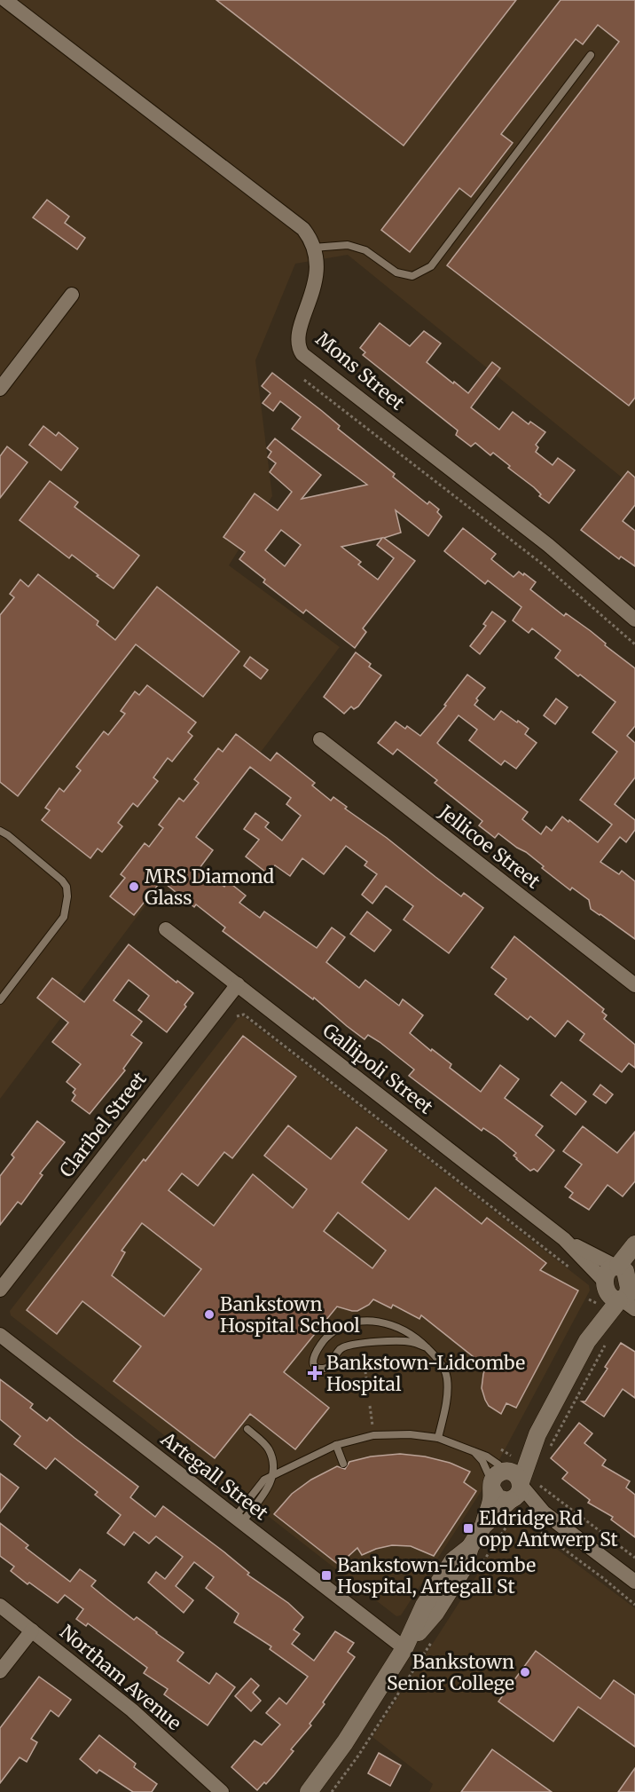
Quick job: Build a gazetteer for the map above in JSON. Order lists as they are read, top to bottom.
{
  "streets": {
    "street": [
      "Mons Street",
      "Jellicoe Street",
      "Gallipoli Street",
      "Claribel Street",
      "Artegall Street",
      "Northam Avenue"
    ]
  },
  "crossings": [
    ["Gallipoli Street", "Claribel Street"]
  ],
  "places": {
    "other": ["MRS Diamond Glass", "Bankstown Hospital School", "Bankstown Senior College"],
    "health": ["Bankstown-Lidcombe Hospital"],
    "transit": ["Eldridge Rd opp Antwerp St", "Bankstown-Lidcombe Hospital, Artegall St"]
  }
}
